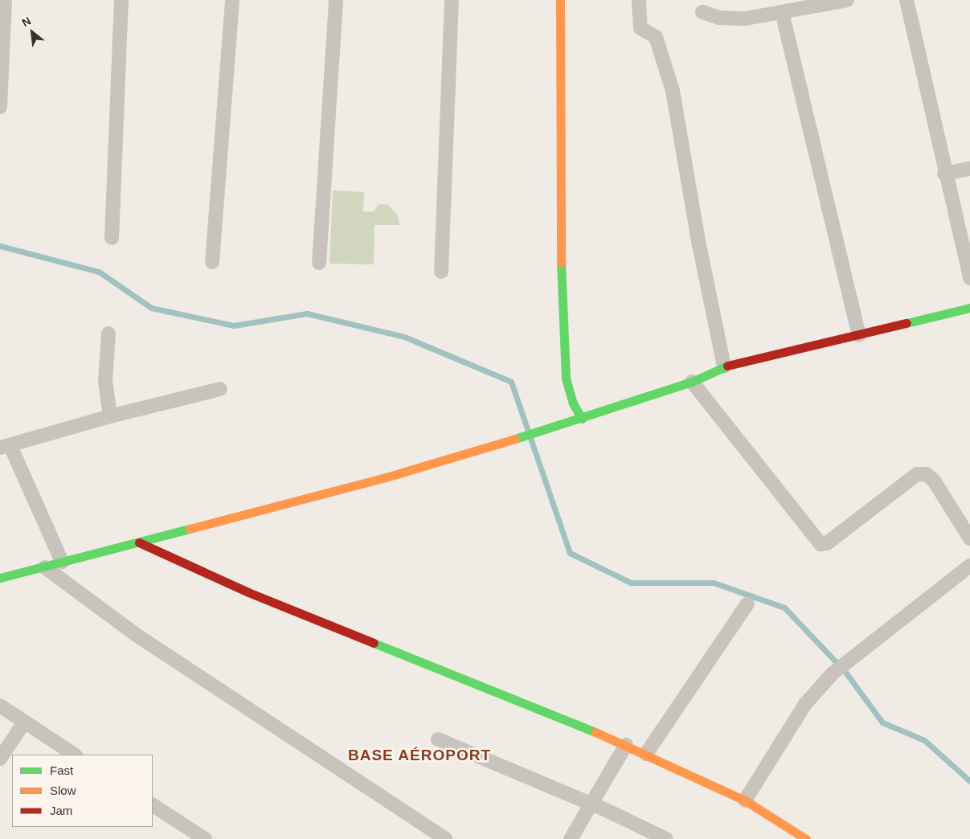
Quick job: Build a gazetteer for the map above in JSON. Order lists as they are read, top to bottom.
{
  "districts": ["BASE AÉROPORT"],
  "legend": ["Fast", "Slow", "Jam"],
  "north": "top left"
}
